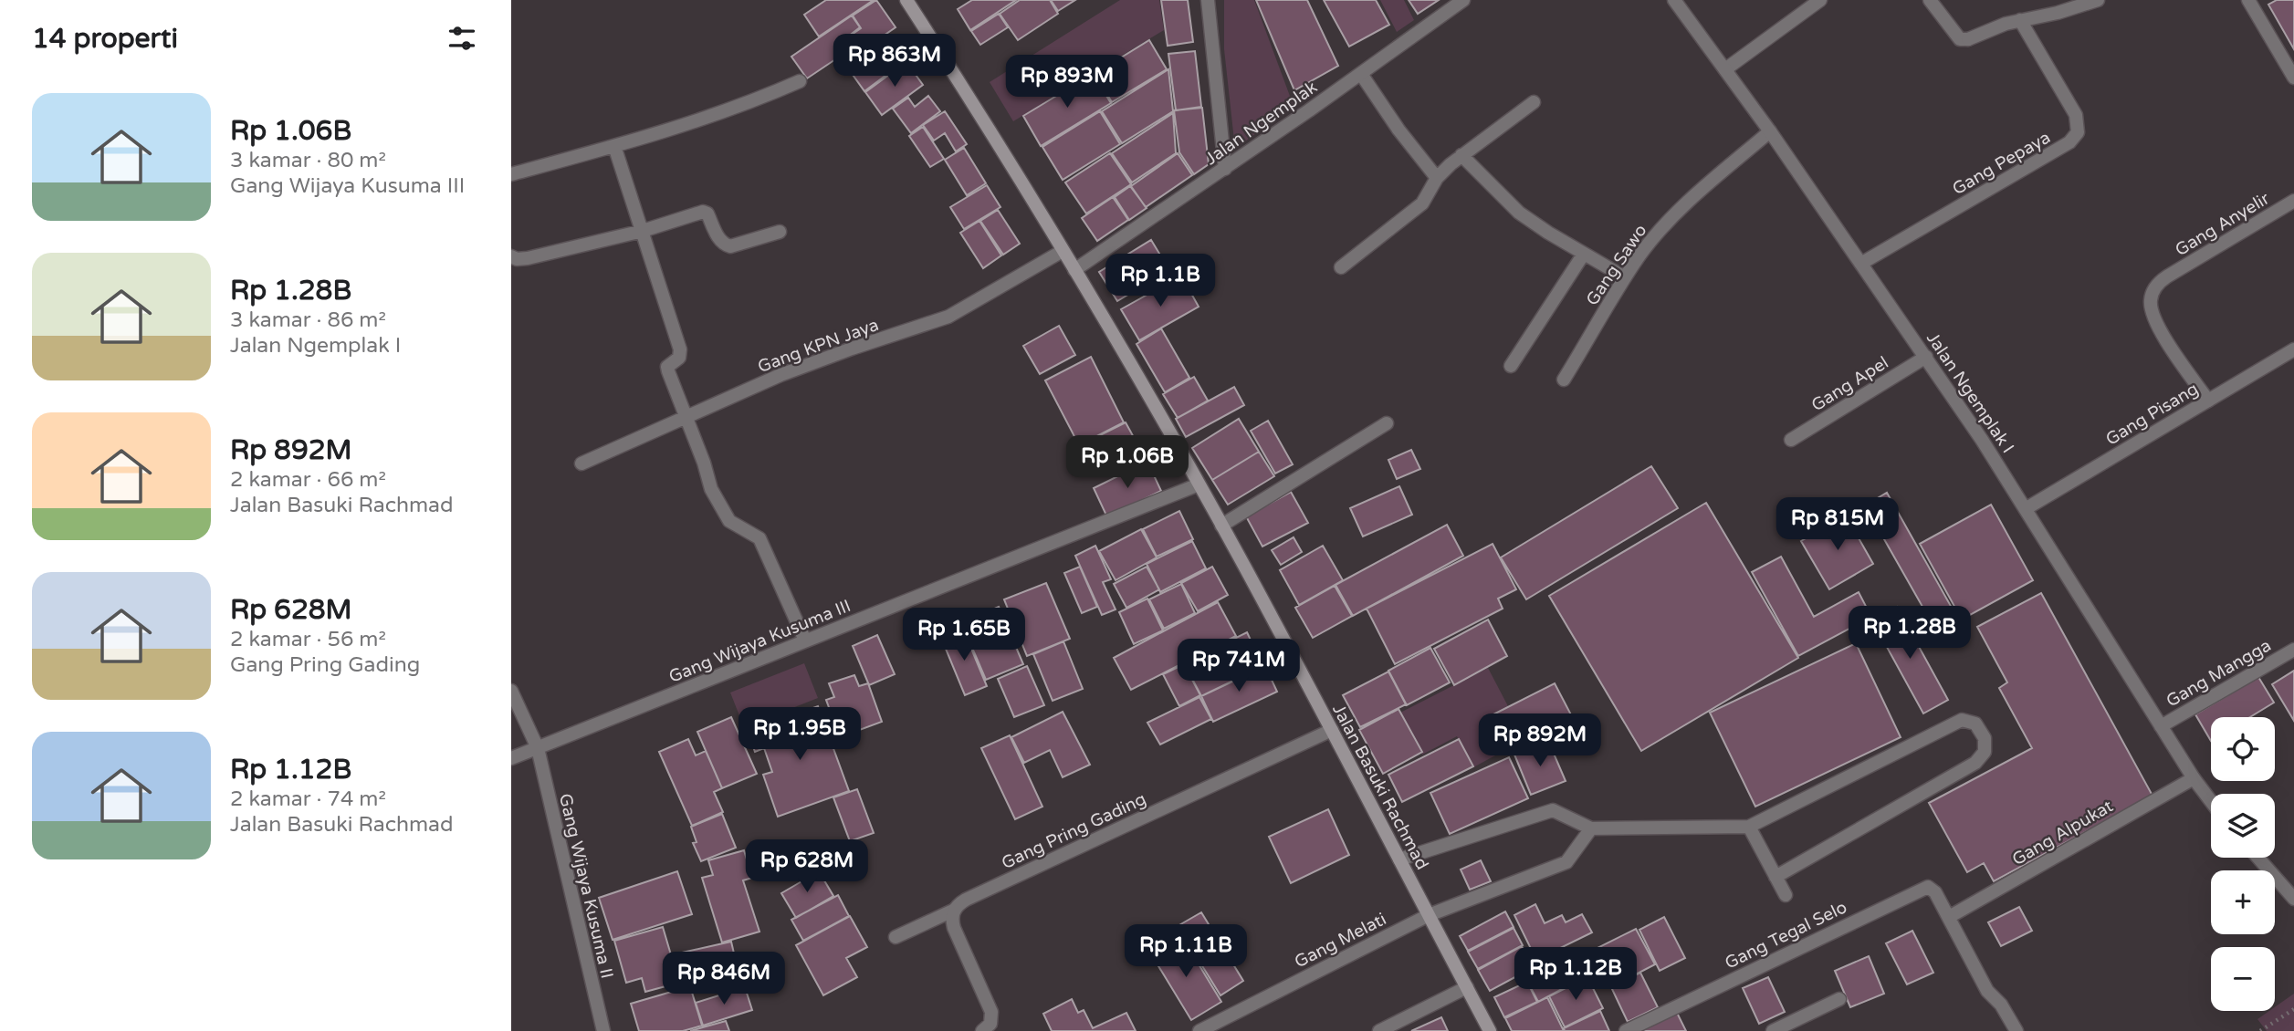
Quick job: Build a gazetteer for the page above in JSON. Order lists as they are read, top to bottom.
{
  "streets": {
    "main road": ["Jalan Basuki Rachmad"],
    "street": [
      "Jalan Ngemplak",
      "Gang Pepaya",
      "Gang Anyelir",
      "Gang Sawo",
      "Gang KPN Jaya",
      "Gang Apel",
      "Jalan Ngemplak I",
      "Gang Pisang",
      "Gang Wijaya Kusuma III",
      "Gang Mangga",
      "Gang Pring Gading",
      "Gang Alpukat",
      "Gang Wijaya Kusuma II",
      "Gang Tegal Selo",
      "Gang Melati"
    ]
  },
  "crossings": [
    ["Jalan Ngemplak", "Jalan Basuki Rachmad"],
    ["Gang Pepaya", "Jalan Ngemplak I"],
    ["Gang Anyelir", "Gang Pisang"],
    ["Gang Sawo", "Jalan Ngemplak I"],
    ["Gang KPN Jaya", "Jalan Basuki Rachmad"],
    ["Gang Apel", "Jalan Ngemplak I"],
    ["Jalan Ngemplak I", "Gang Pisang"],
    ["Jalan Ngemplak I", "Gang Mangga"],
    ["Jalan Ngemplak I", "Gang Alpukat"],
    ["Gang Wijaya Kusuma III", "Jalan Basuki Rachmad"],
    ["Gang Wijaya Kusuma III", "Gang Wijaya Kusuma II"],
    ["Jalan Basuki Rachmad", "Gang Pring Gading"],
    ["Jalan Basuki Rachmad", "Gang Melati"],
    ["Gang Alpukat", "Gang Tegal Selo"]
  ],
  "page": {
    "heading": "14 properti",
    "price": [
      "Rp 863M",
      "Rp 893M",
      "Rp 1.1B",
      "Rp 1.06B",
      "Rp 815M",
      "Rp 1.28B",
      "Rp 1.65B",
      "Rp 741M",
      "Rp 1.95B",
      "Rp 892M",
      "Rp 628M",
      "Rp 1.11B",
      "Rp 1.12B",
      "Rp 846M"
    ],
    "list": [
      {
        "name": "Rp 1.06B",
        "note": "3 kamar · 80 m² · Gang Wijaya Kusuma III"
      },
      {
        "name": "Rp 1.28B",
        "note": "3 kamar · 86 m² · Jalan Ngemplak I"
      },
      {
        "name": "Rp 892M",
        "note": "2 kamar · 66 m² · Jalan Basuki Rachmad"
      },
      {
        "name": "Rp 628M",
        "note": "2 kamar · 56 m² · Gang Pring Gading"
      },
      {
        "name": "Rp 1.12B",
        "note": "2 kamar · 74 m² · Jalan Basuki Rachmad"
      }
    ],
    "map_buttons": ["+", "−"]
  }
}
